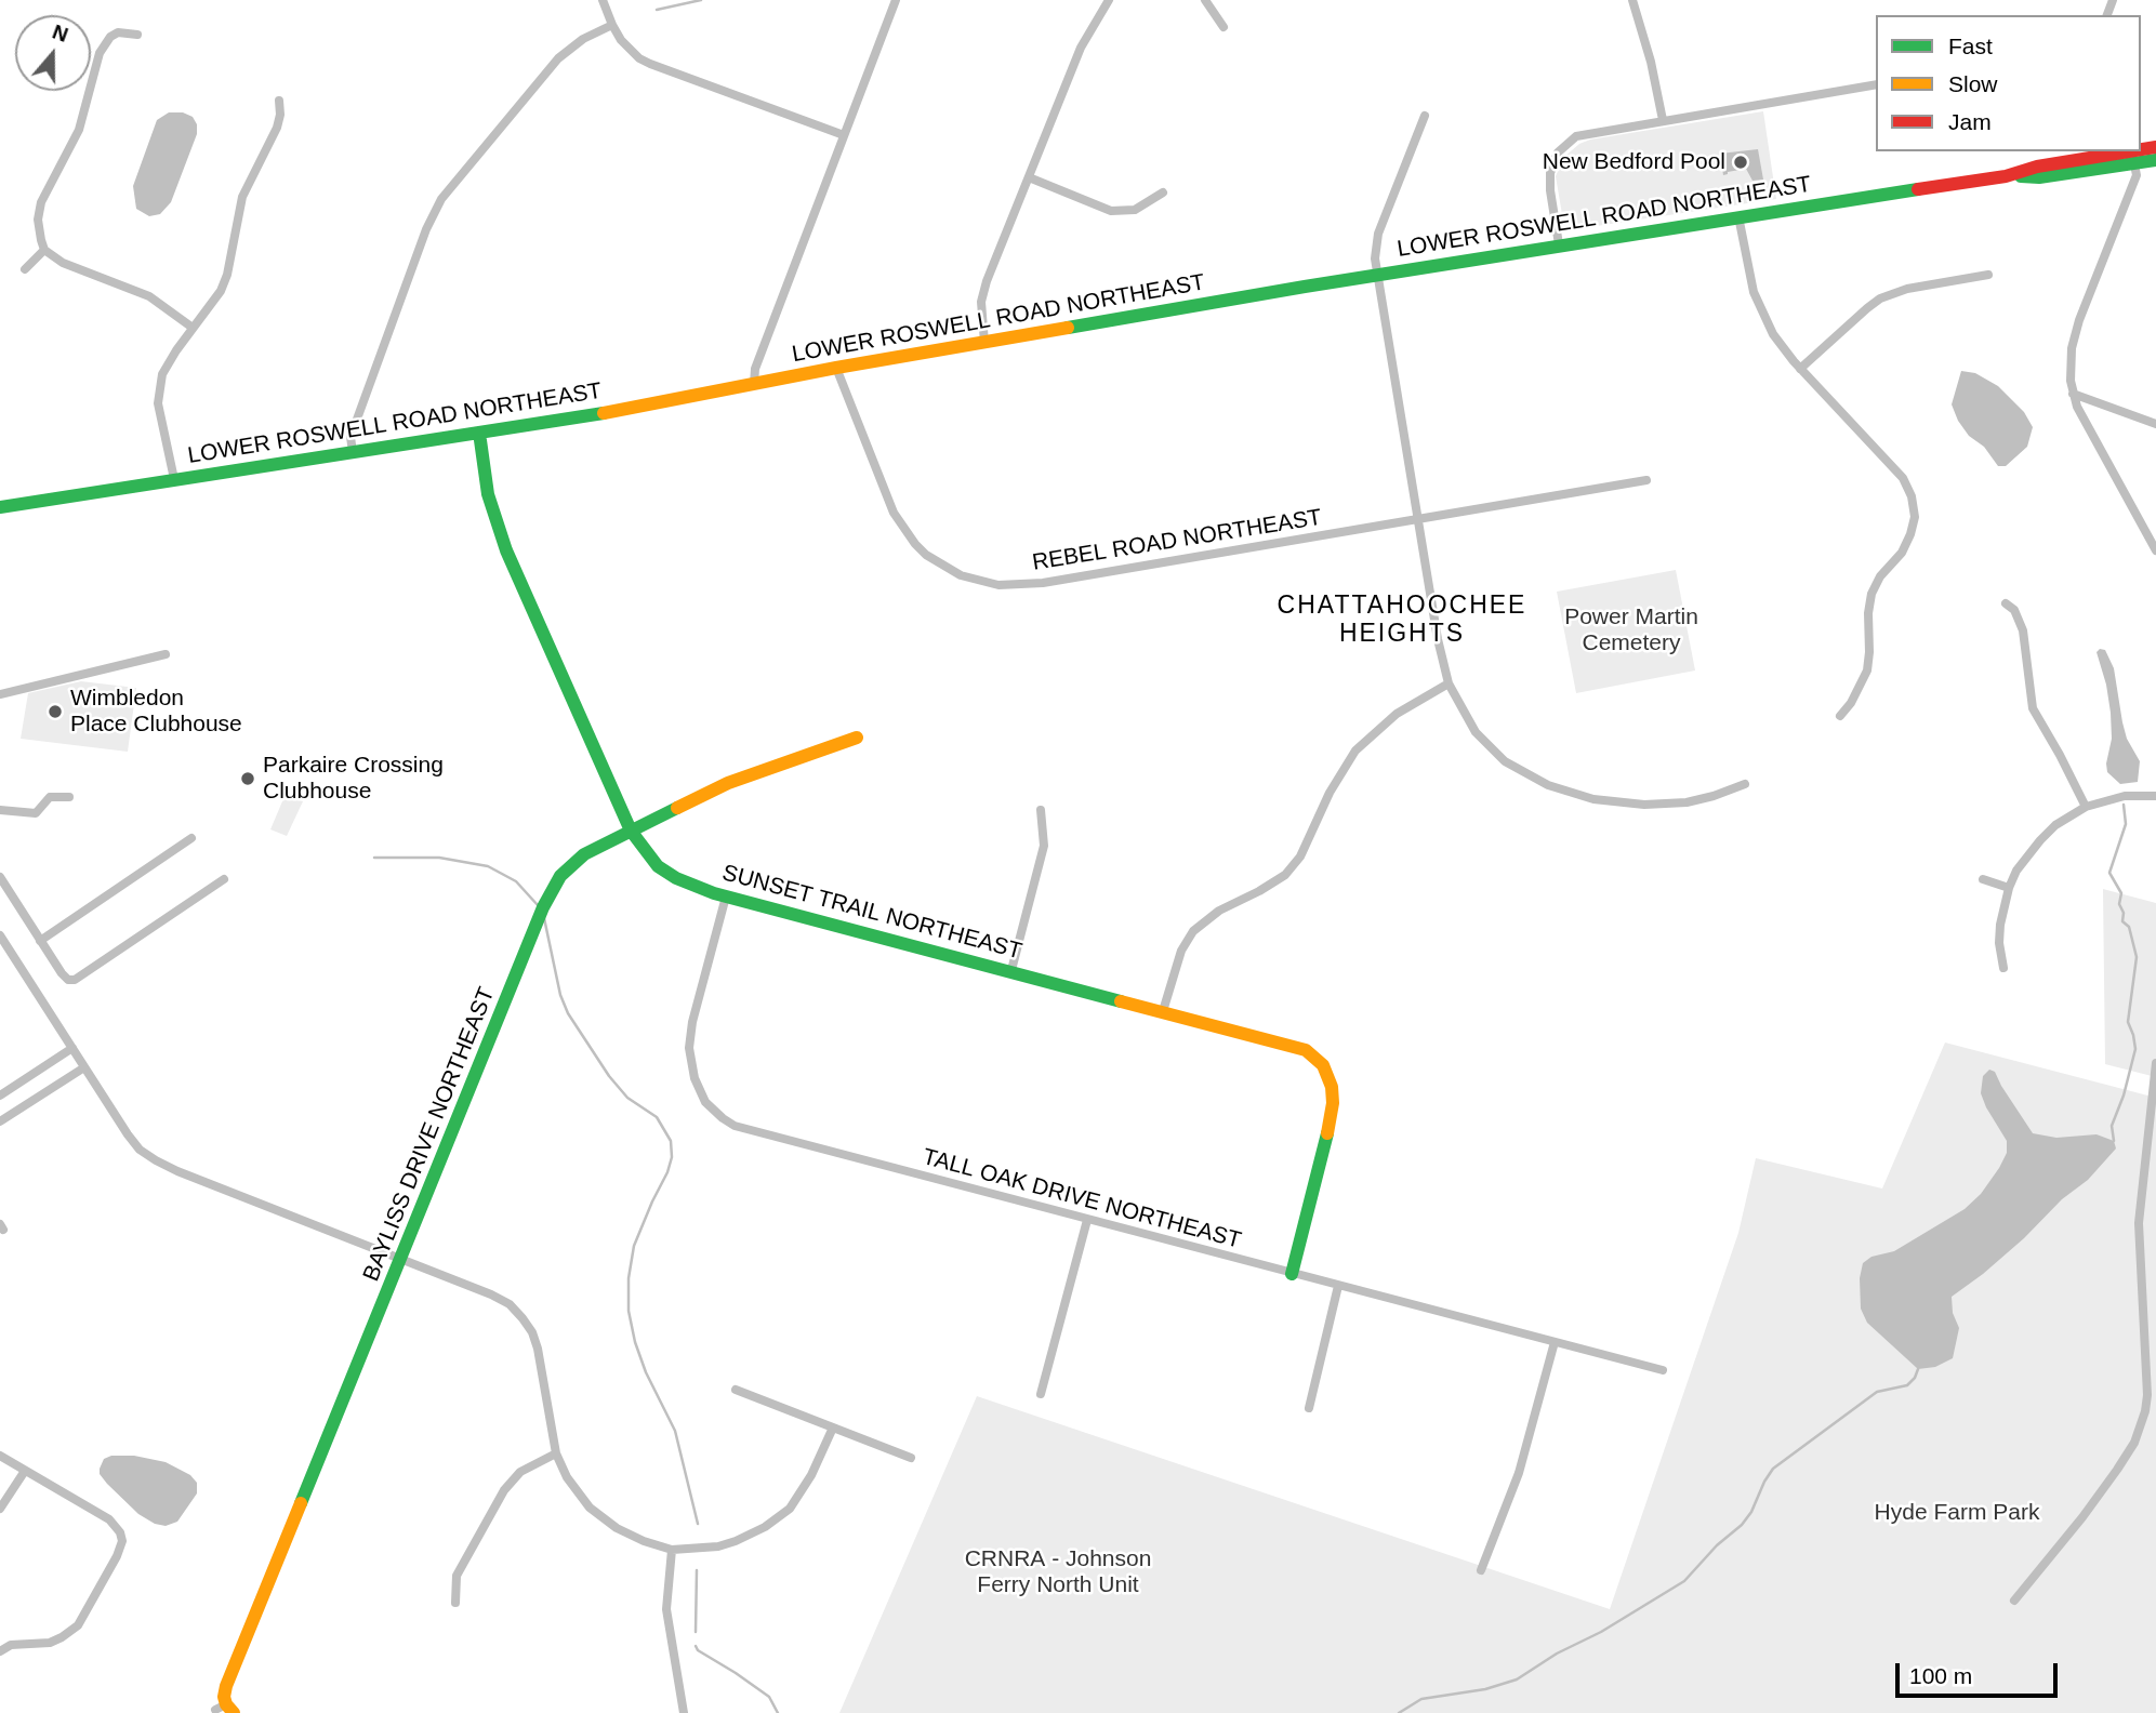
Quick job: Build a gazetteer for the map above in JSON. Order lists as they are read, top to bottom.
{
  "streets": {
    "street": [
      "LOWER ROSWELL ROAD NORTHEAST",
      "REBEL ROAD NORTHEAST",
      "SUNSET TRAIL NORTHEAST",
      "BAYLISS DRIVE NORTHEAST",
      "TALL OAK DRIVE NORTHEAST"
    ]
  },
  "crossings": [
    ["LOWER ROSWELL ROAD NORTHEAST", "REBEL ROAD NORTHEAST"],
    ["LOWER ROSWELL ROAD NORTHEAST", "SUNSET TRAIL NORTHEAST"],
    ["SUNSET TRAIL NORTHEAST", "BAYLISS DRIVE NORTHEAST"],
    ["SUNSET TRAIL NORTHEAST", "TALL OAK DRIVE NORTHEAST"]
  ],
  "districts": ["CHATTAHOOCHEE HEIGHTS"],
  "parks": ["Power Martin Cemetery", "Hyde Farm Park", "CRNRA - Johnson Ferry North Unit"],
  "places": ["New Bedford Pool", "Wimbledon Place Clubhouse", "Parkaire Crossing Clubhouse"],
  "legend": ["Fast", "Slow", "Jam"],
  "scale_bar": "100 m",
  "north": "top"
}
